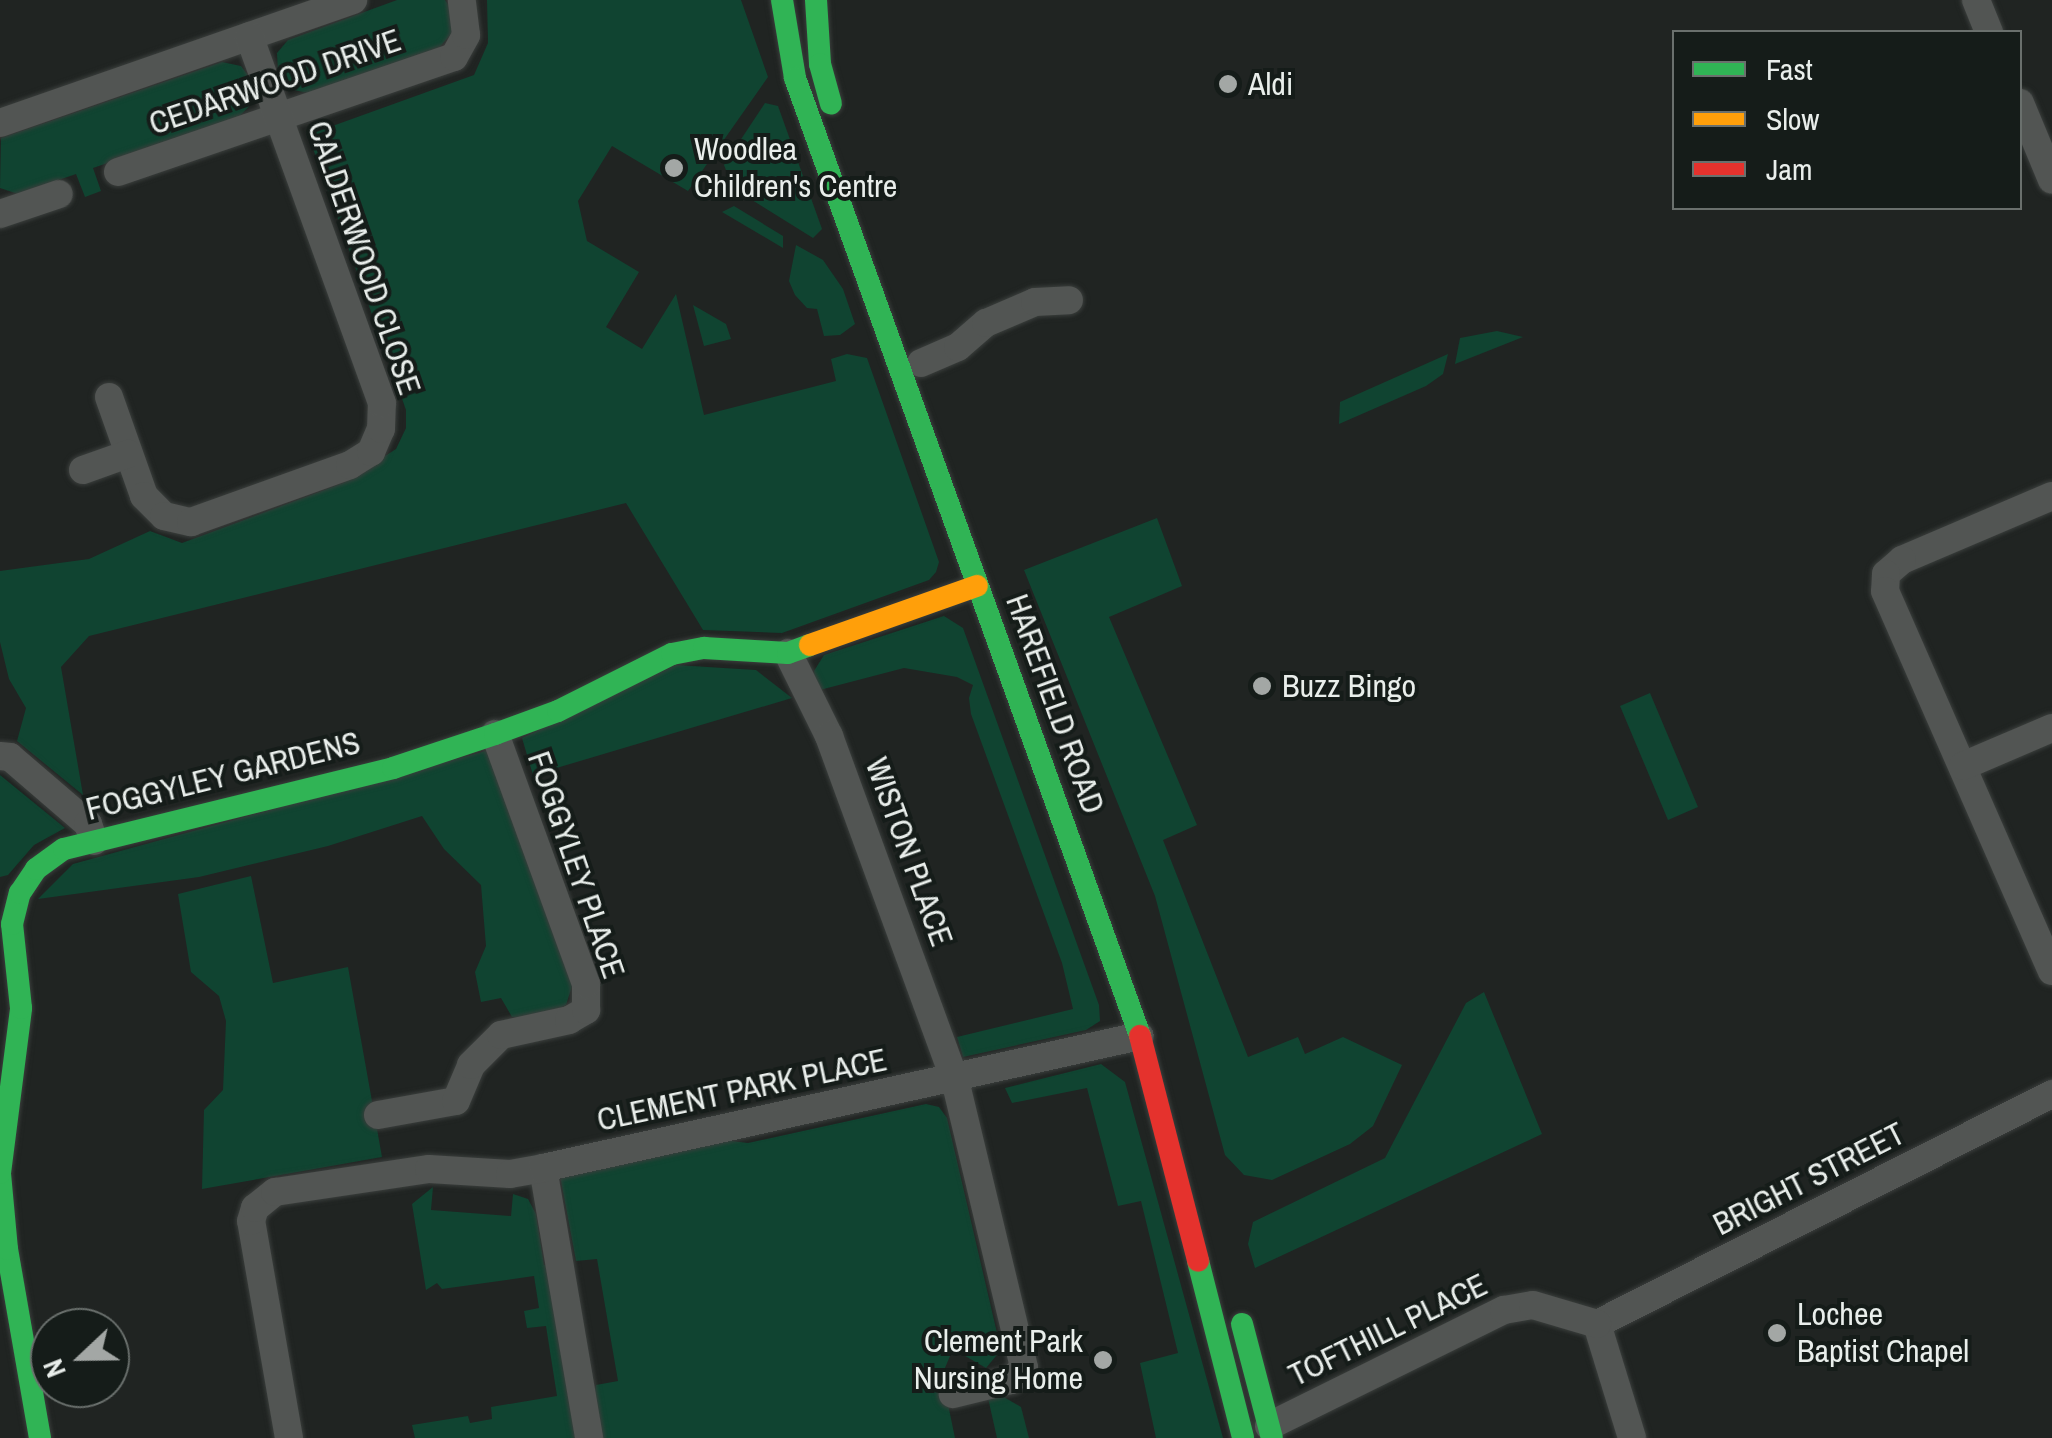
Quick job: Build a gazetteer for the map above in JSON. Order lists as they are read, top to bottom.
{
  "streets": {
    "street": [
      "CEDARWOOD DRIVE",
      "CALDERWOOD CLOSE",
      "HAREFIELD ROAD",
      "FOGGYLEY GARDENS",
      "WISTON PLACE",
      "FOGGYLEY PLACE",
      "CLEMENT PARK PLACE",
      "BRIGHT STREET",
      "TOFTHILL PLACE"
    ]
  },
  "crossings": [
    ["CEDARWOOD DRIVE", "CALDERWOOD CLOSE"],
    ["HAREFIELD ROAD", "FOGGYLEY GARDENS"],
    ["HAREFIELD ROAD", "CLEMENT PARK PLACE"],
    ["FOGGYLEY GARDENS", "WISTON PLACE"],
    ["FOGGYLEY GARDENS", "FOGGYLEY PLACE"],
    ["WISTON PLACE", "CLEMENT PARK PLACE"],
    ["BRIGHT STREET", "TOFTHILL PLACE"]
  ],
  "places": [
    "Aldi",
    "Woodlea Children's Centre",
    "Buzz Bingo",
    "Lochee Baptist Chapel",
    "Clement Park Nursing Home"
  ],
  "legend": ["Fast", "Slow", "Jam"],
  "north": "left"
}
